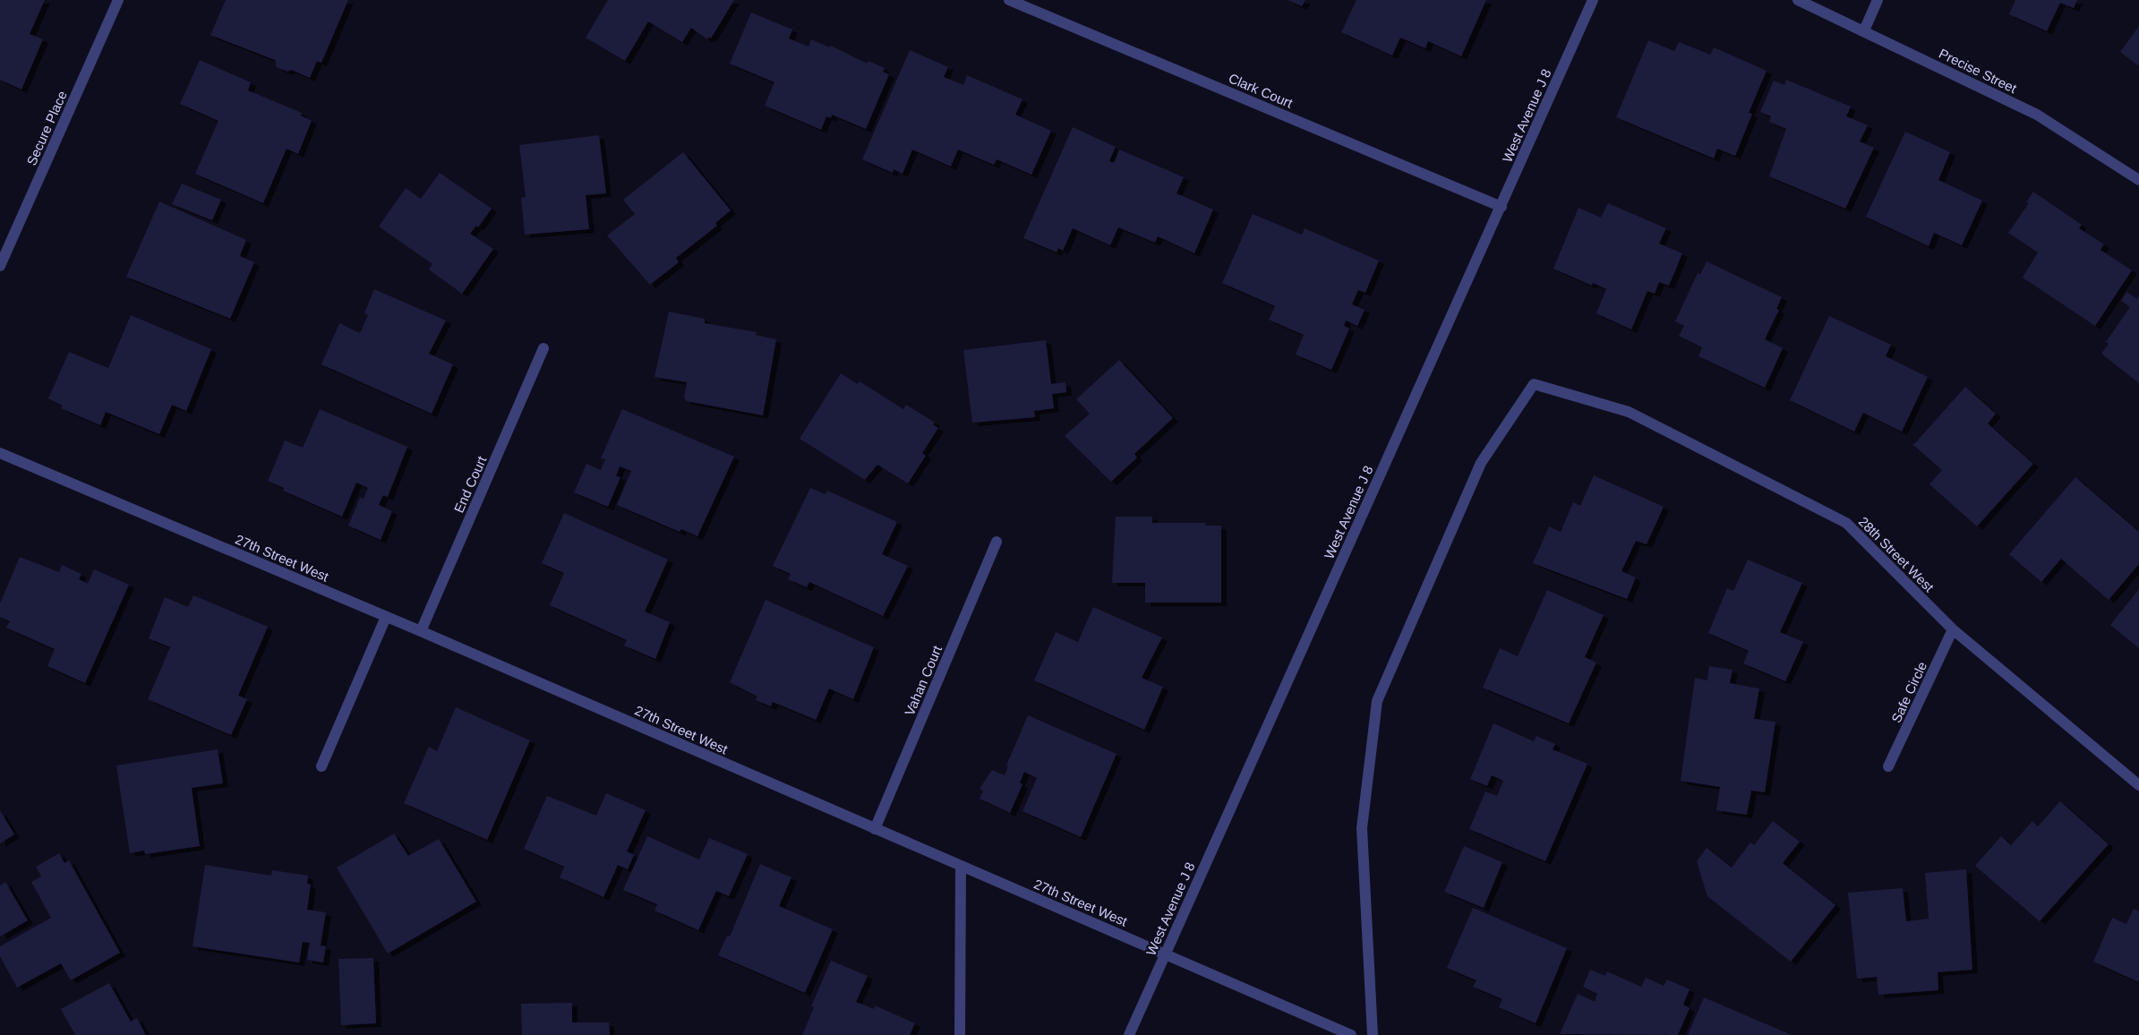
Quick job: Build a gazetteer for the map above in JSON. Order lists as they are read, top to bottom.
{
  "streets": {
    "street": [
      "Precise Street",
      "Clark Court",
      "West Avenue J 8",
      "Secure Place",
      "End Court",
      "28th Street West",
      "27th Street West",
      "Vahan Court",
      "Safe Circle"
    ]
  },
  "crossings": [
    ["Clark Court", "West Avenue J 8"],
    ["West Avenue J 8", "27th Street West"],
    ["End Court", "27th Street West"],
    ["28th Street West", "Safe Circle"],
    ["27th Street West", "Vahan Court"]
  ]
}
